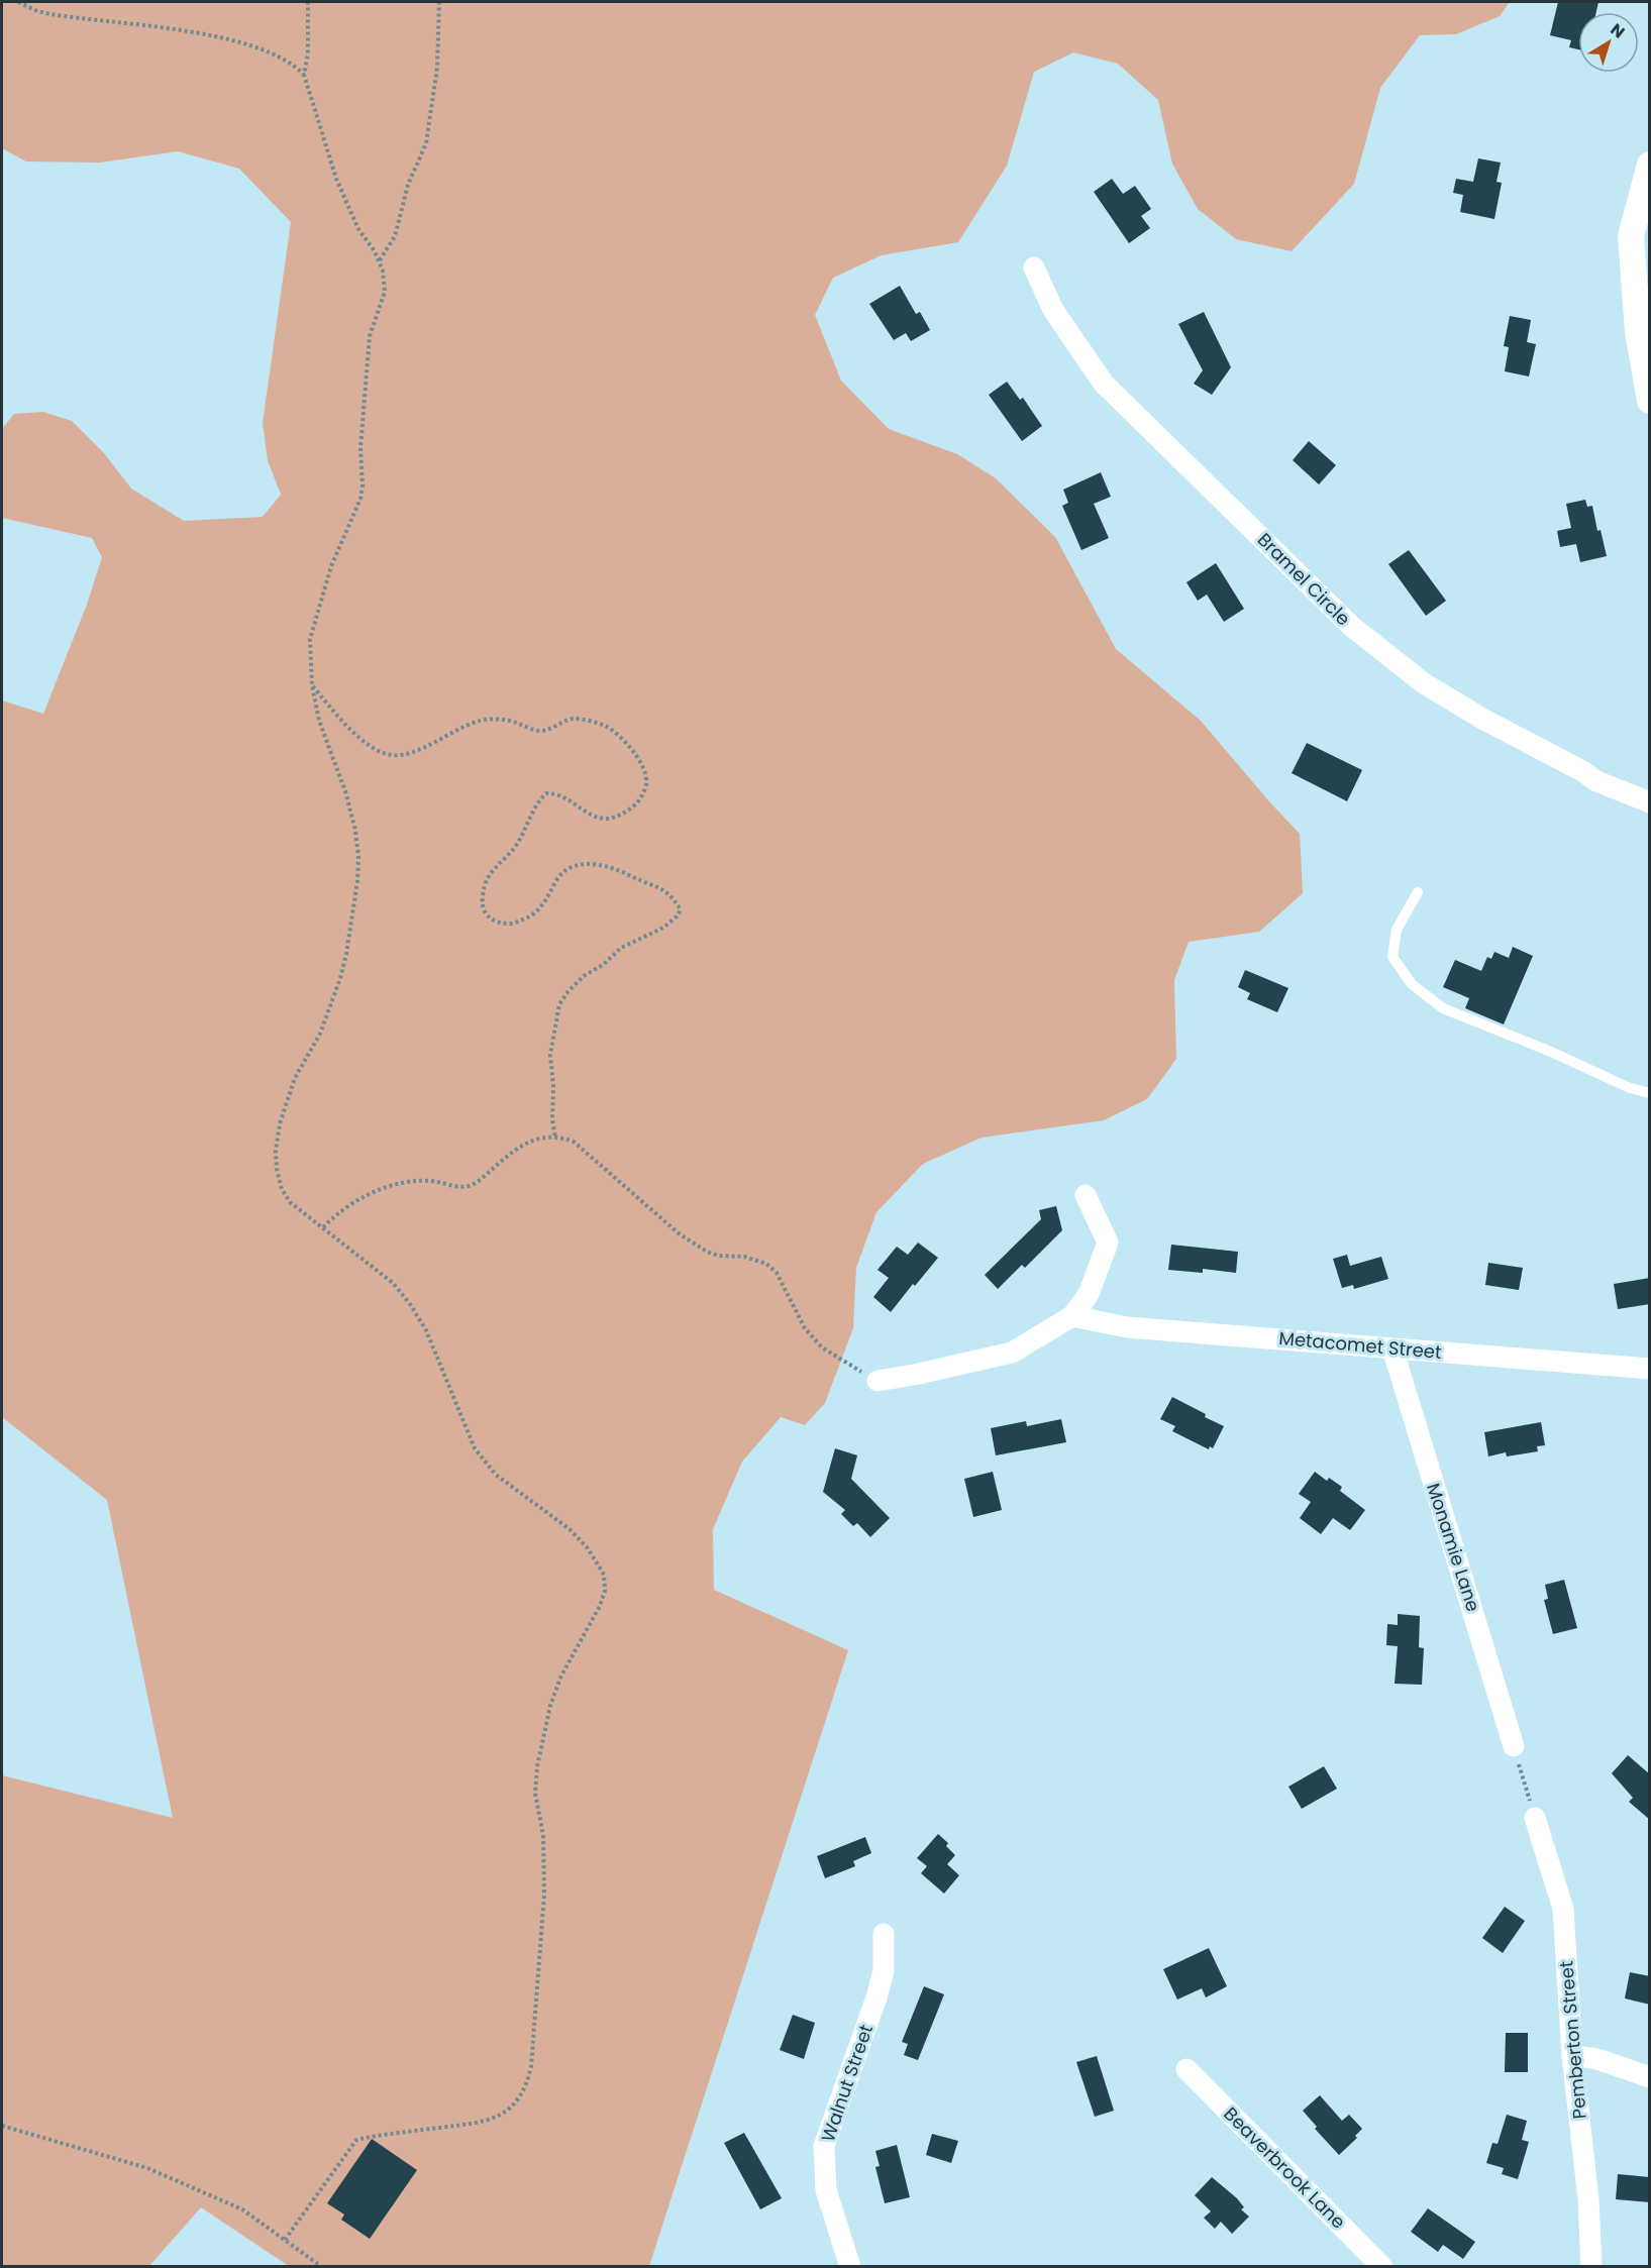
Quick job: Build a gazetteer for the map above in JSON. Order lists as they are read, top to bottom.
{
  "streets": {
    "street": [
      "Bramel Circle",
      "Metacomet Street",
      "Monamie Lane",
      "Pemberton Street",
      "Walnut Street",
      "Beaverbrook Lane"
    ]
  },
  "crossings": [
    ["Metacomet Street", "Monamie Lane"]
  ],
  "north": "top right"
}
